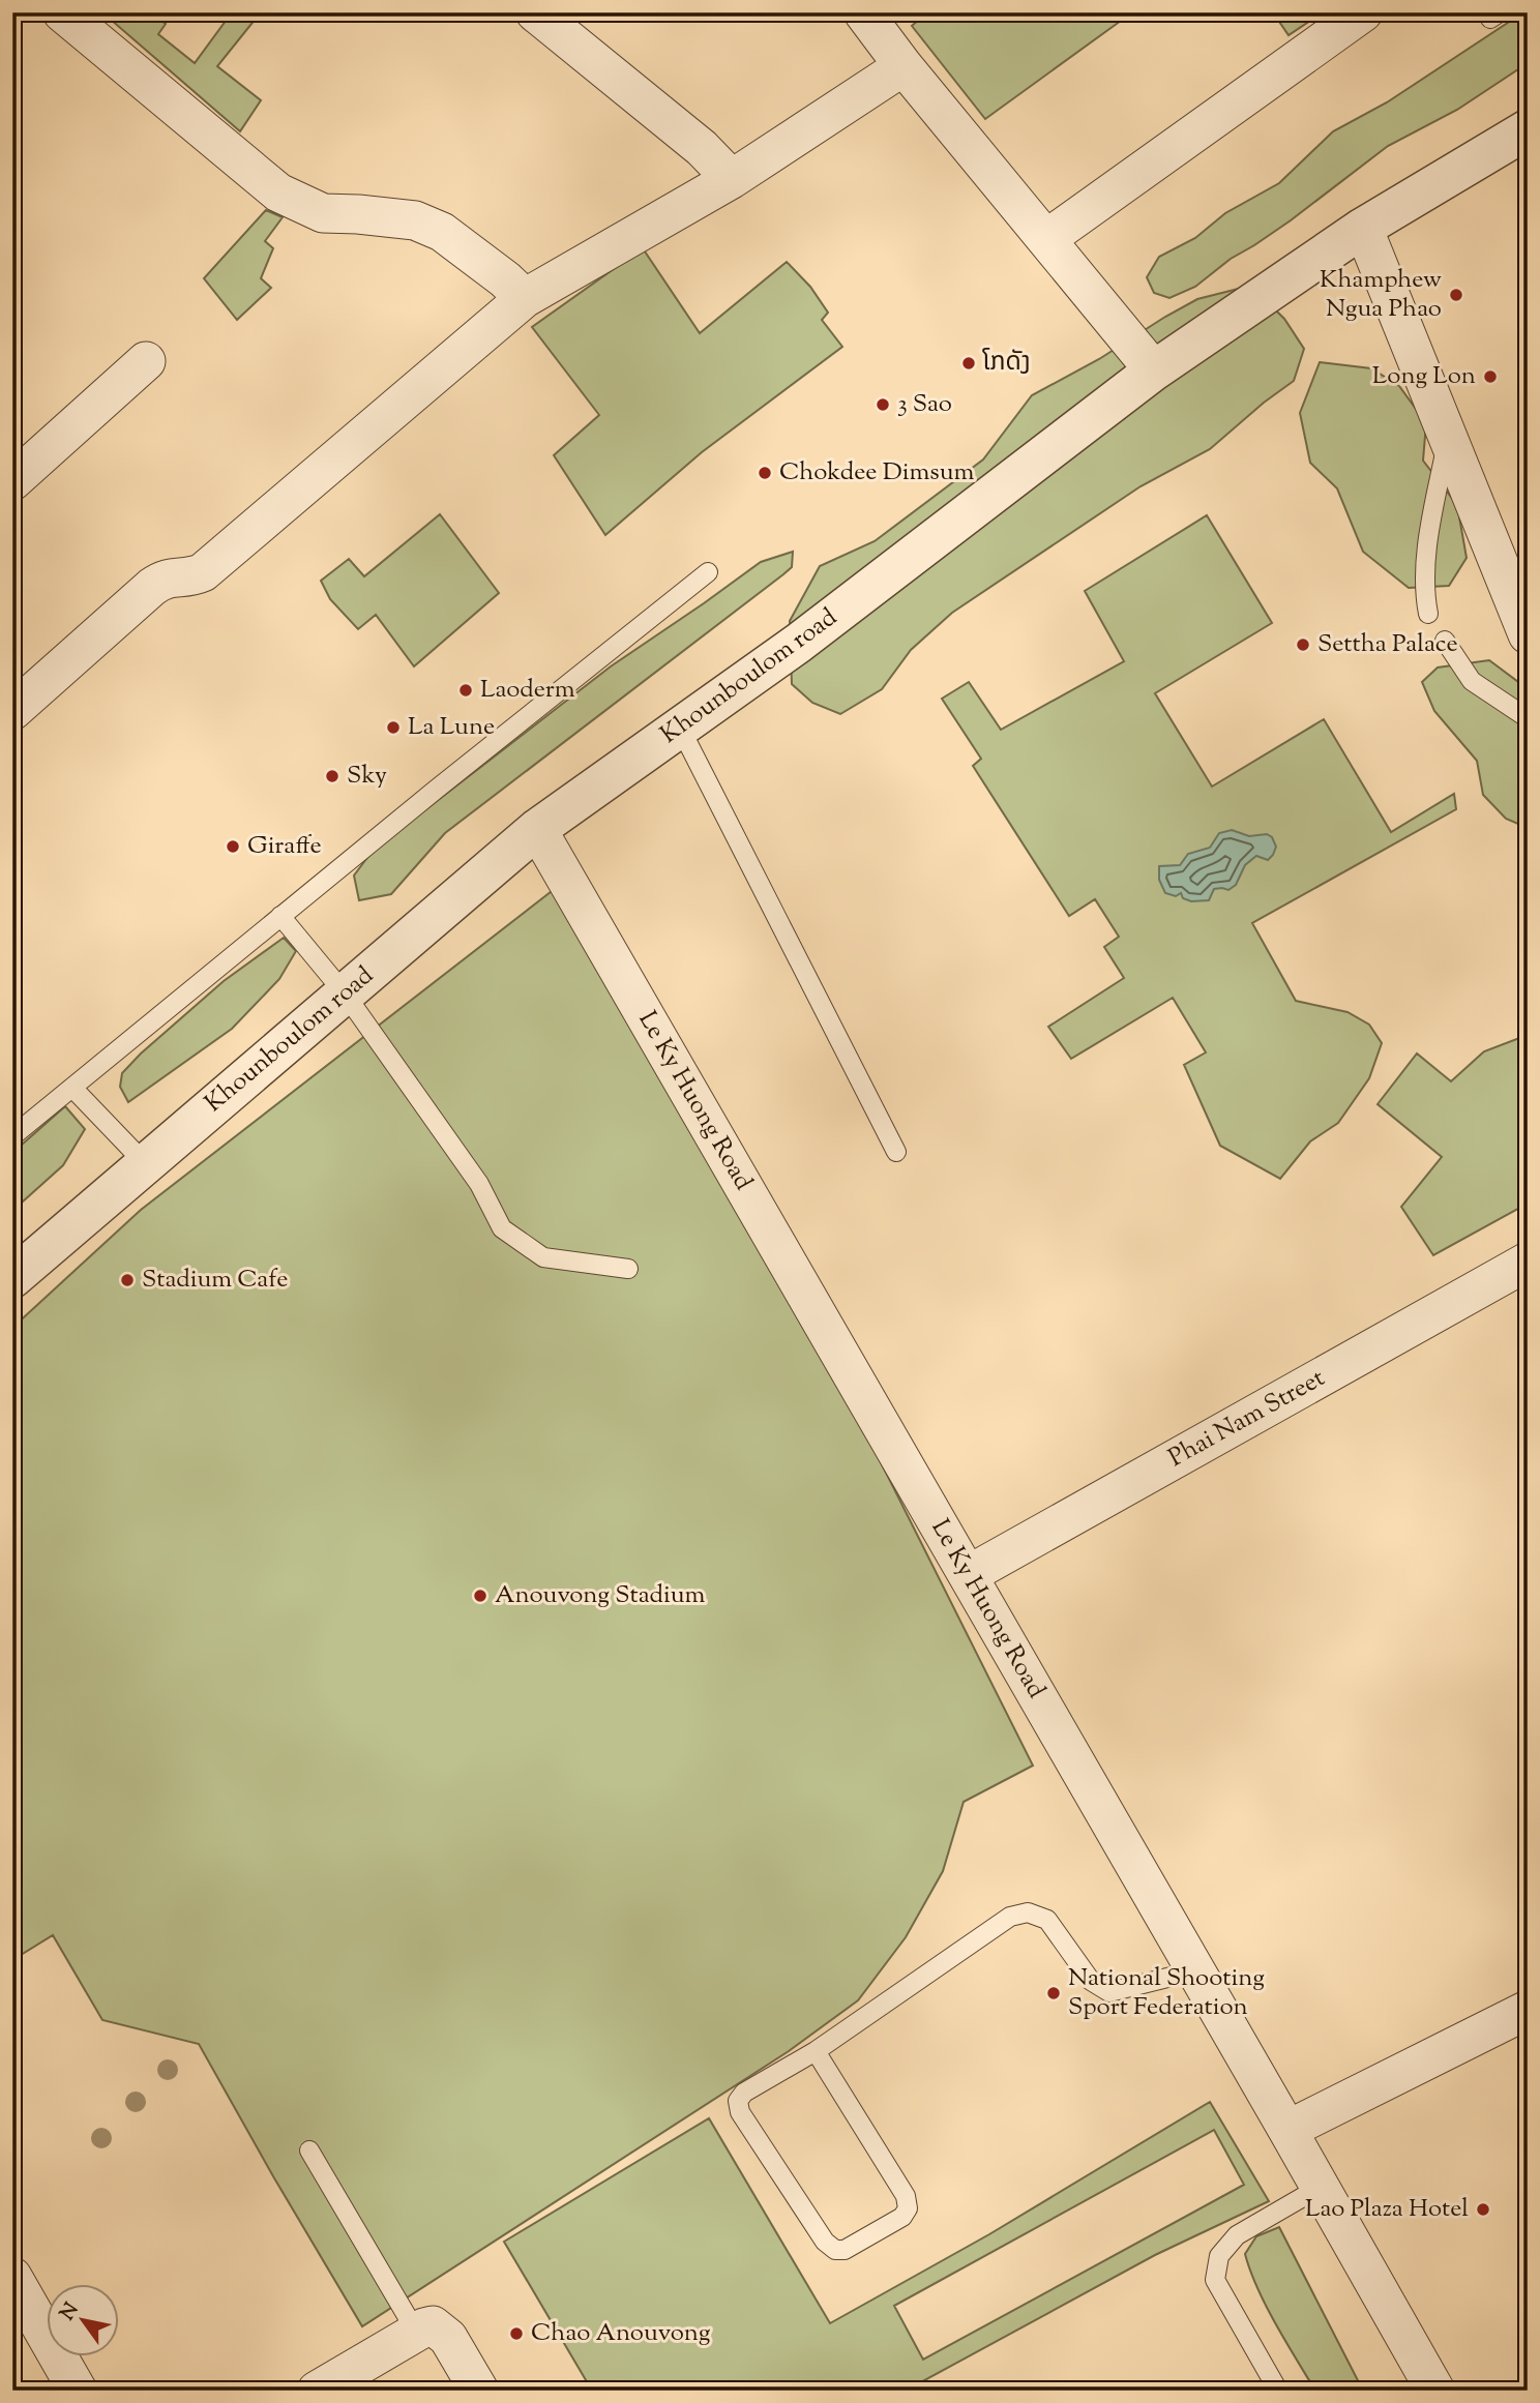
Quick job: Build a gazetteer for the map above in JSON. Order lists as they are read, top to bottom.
{
  "streets": {
    "street": ["Khounboulom road", "Le Ky Huong Road", "Phai Nam Street"]
  },
  "crossings": [
    ["Khounboulom road", "Le Ky Huong Road"],
    ["Le Ky Huong Road", "Phai Nam Street"]
  ],
  "places": [
    "Khamphew Ngua Phao",
    "ໂກດັງ",
    "Long Lon",
    "3 Sao",
    "Chokdee Dimsum",
    "Settha Palace",
    "Laoderm",
    "La Lune",
    "Sky",
    "Giraffe",
    "Stadium Cafe",
    "Anouvong Stadium",
    "National Shooting Sport Federation",
    "Lao Plaza Hotel",
    "Chao Anouvong"
  ],
  "north": "top left"
}
